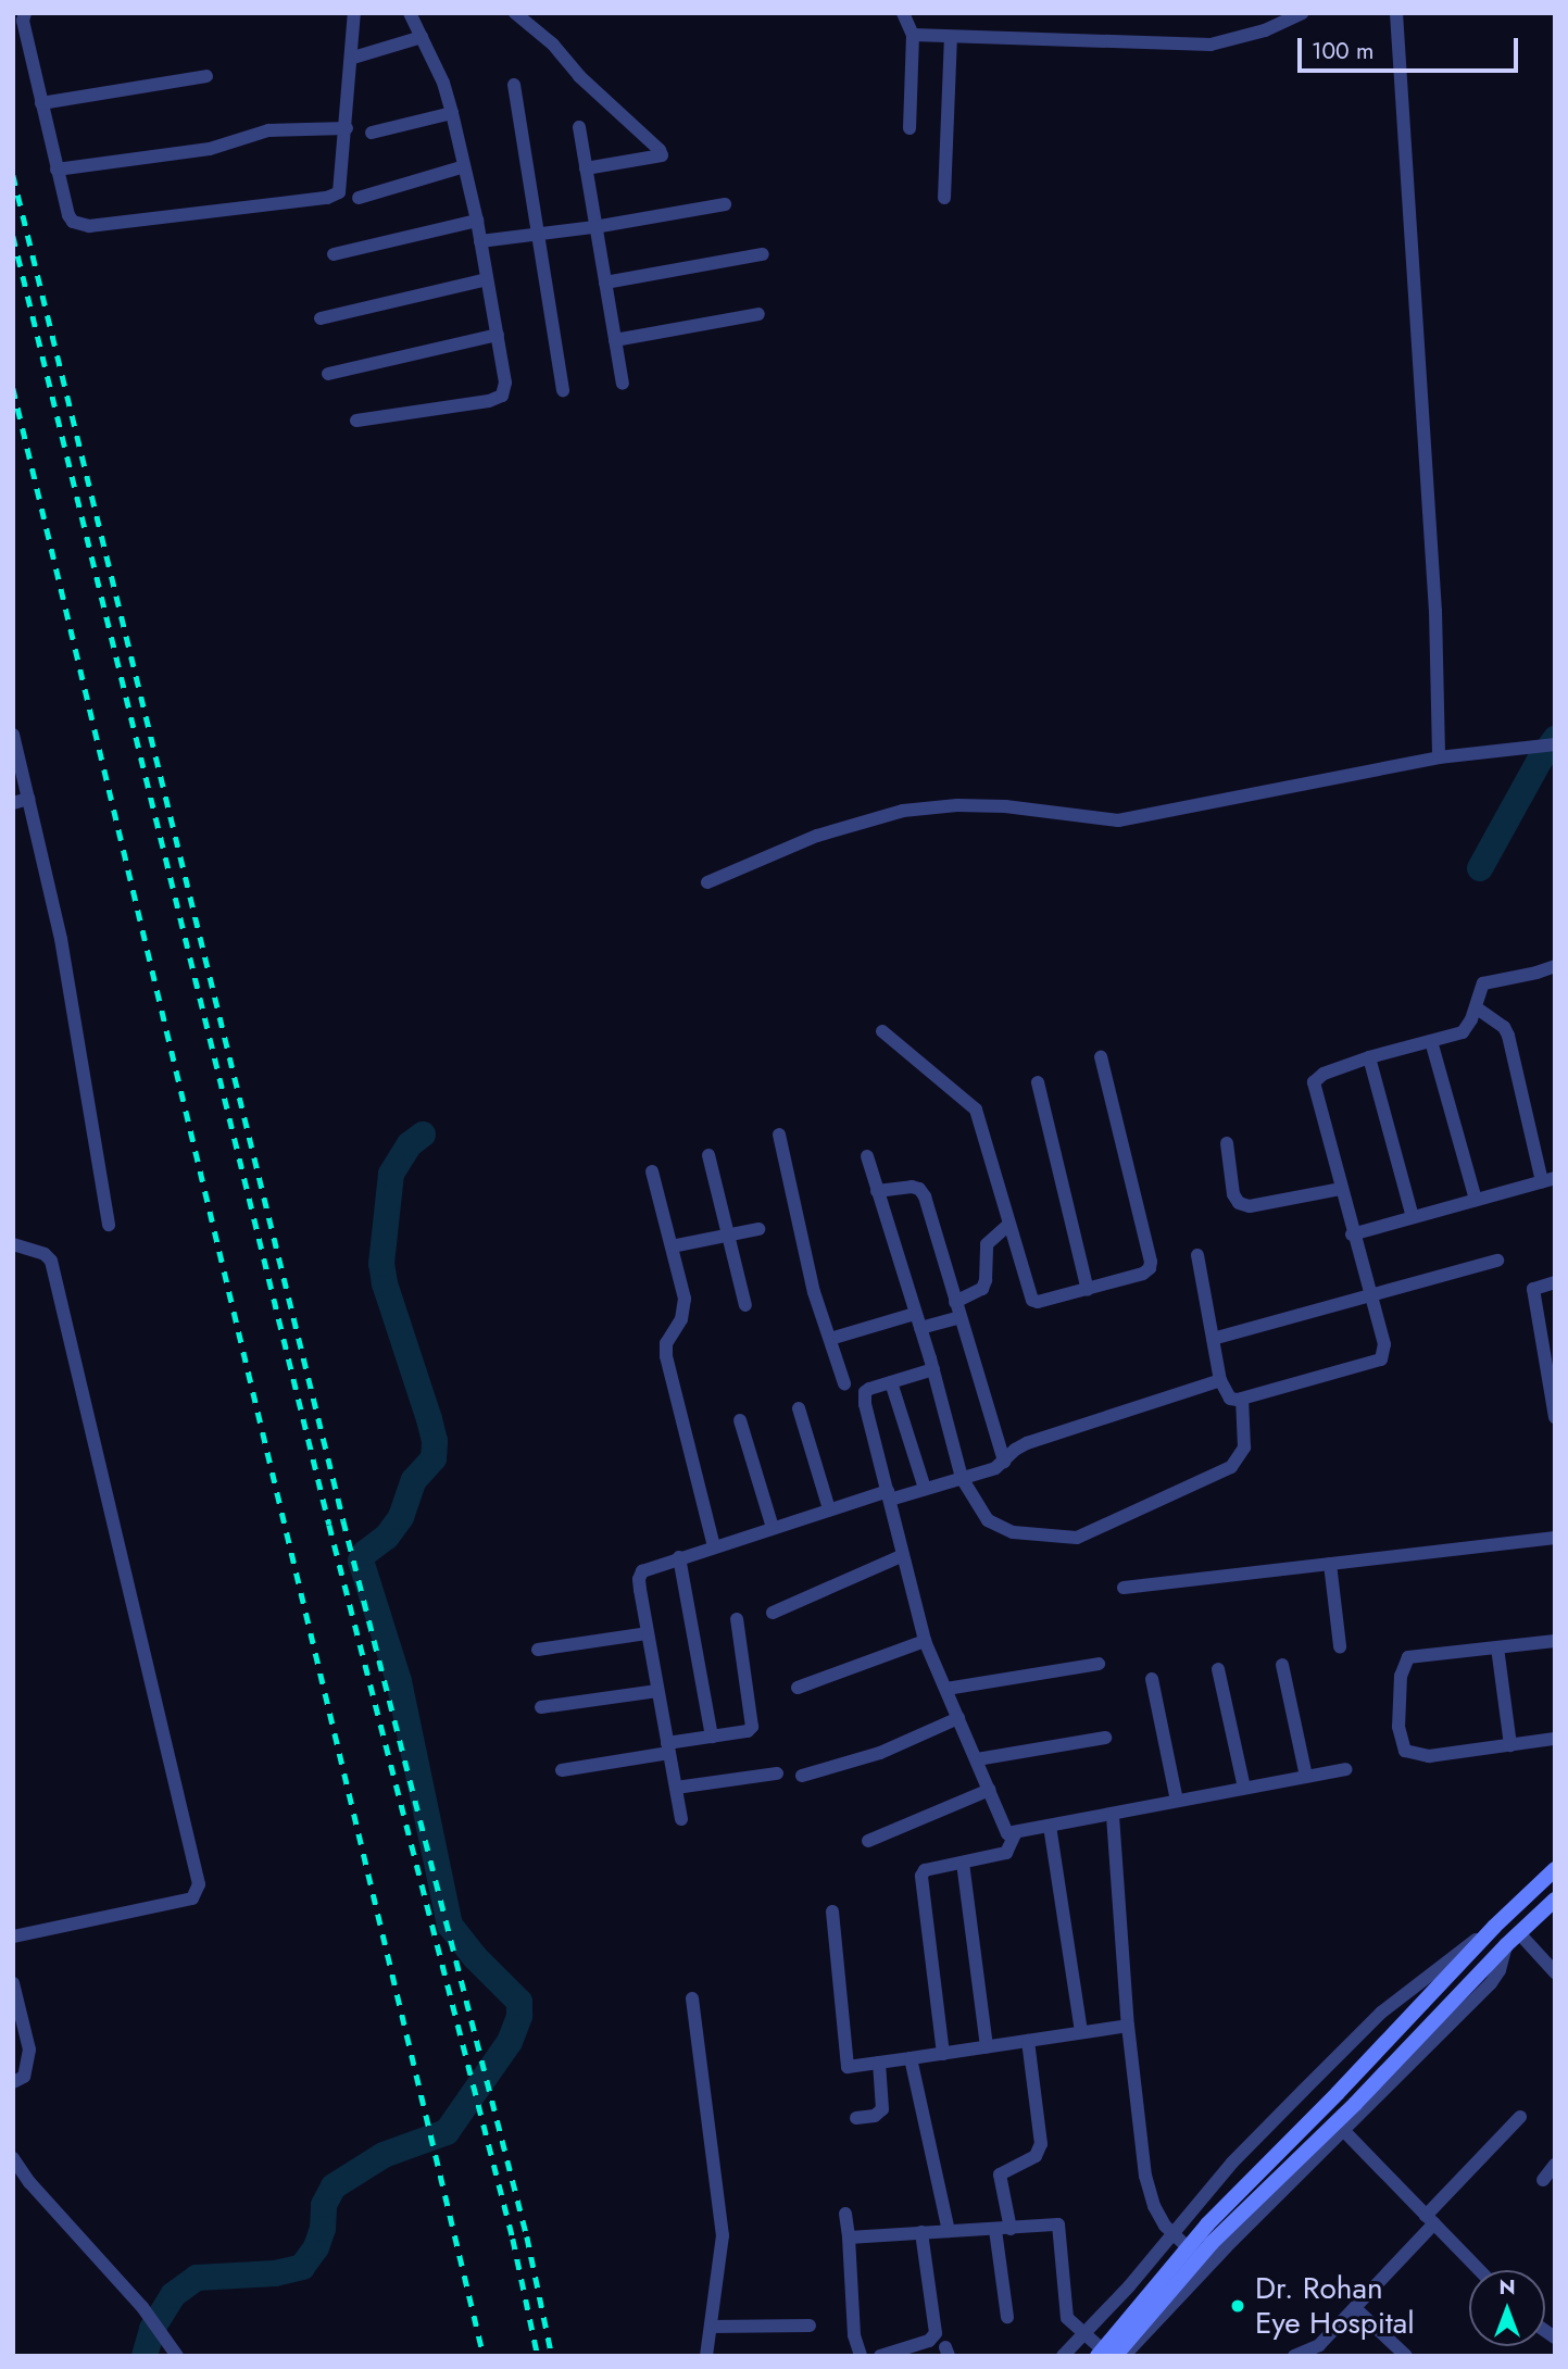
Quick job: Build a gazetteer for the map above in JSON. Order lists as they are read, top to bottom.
{
  "places": ["Dr. Rohan Eye Hospital"],
  "scale_bar": "100 m",
  "north": "top"
}
